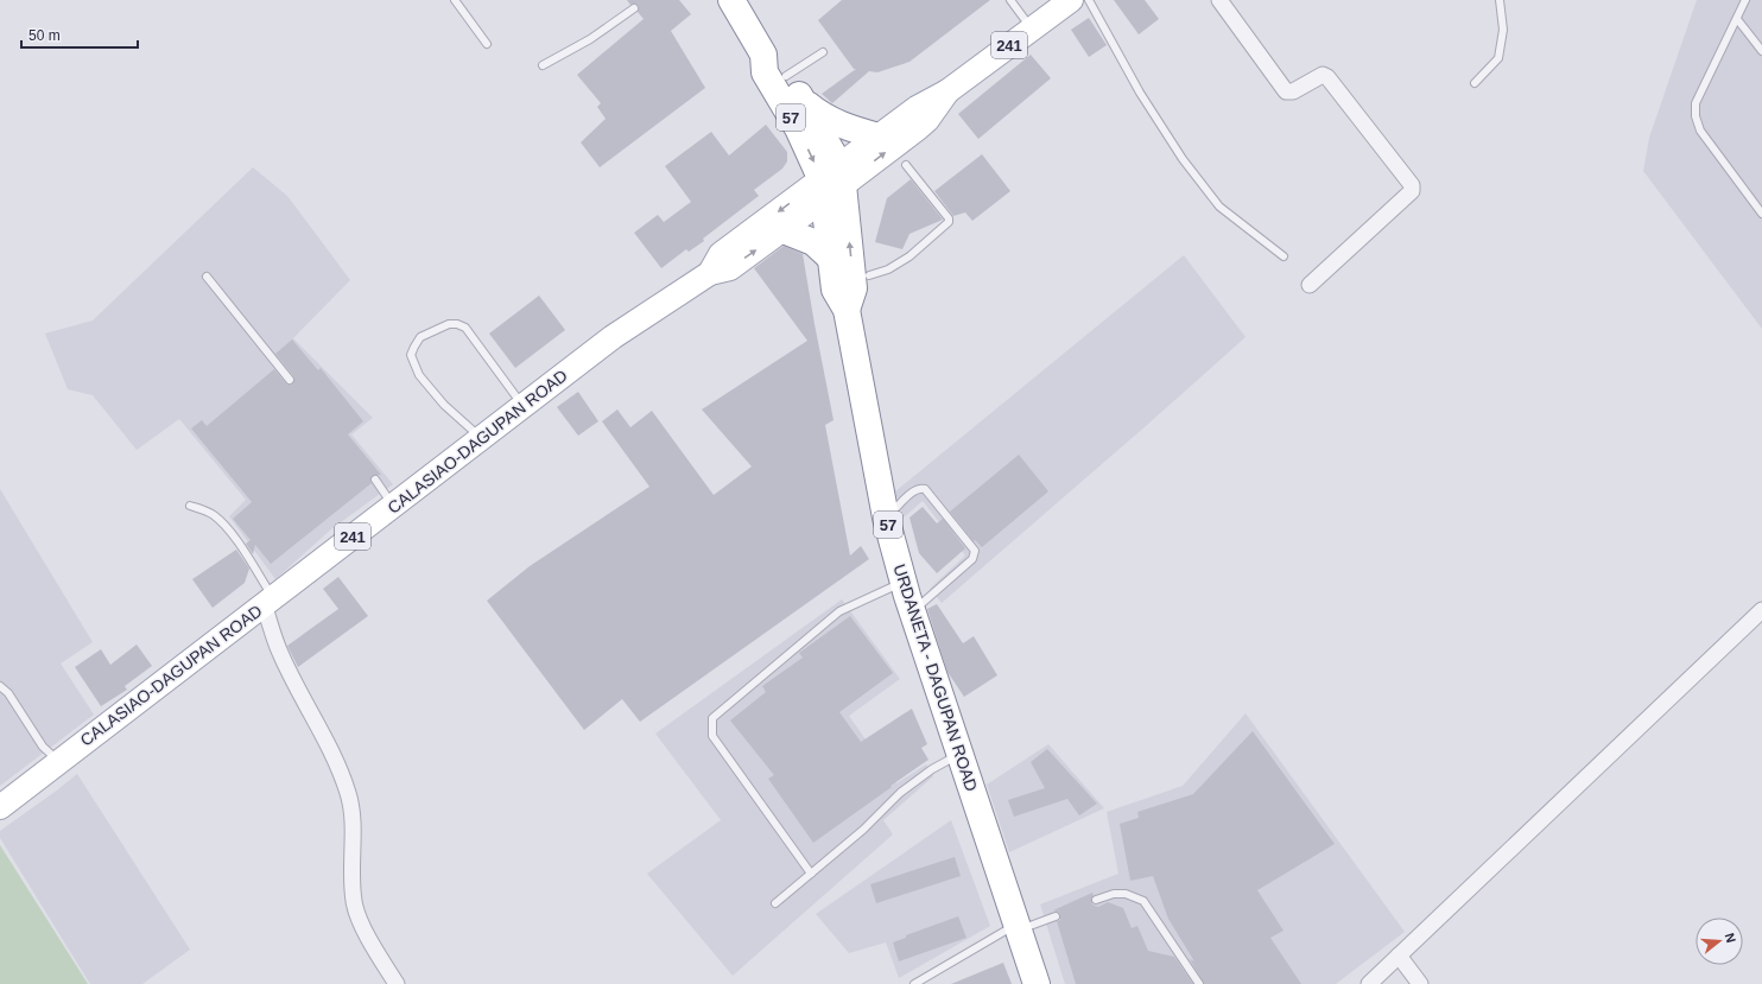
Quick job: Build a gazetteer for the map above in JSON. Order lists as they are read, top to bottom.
{
  "streets": {
    "highway": ["57", "URDANETA - DAGUPAN ROAD"],
    "main road": ["241", "CALASIAO-DAGUPAN ROAD"]
  },
  "crossings": [
    ["241", "57"],
    ["241", "CALASIAO-DAGUPAN ROAD"],
    ["241", "URDANETA - DAGUPAN ROAD"],
    ["57", "CALASIAO-DAGUPAN ROAD"],
    ["57", "URDANETA - DAGUPAN ROAD"],
    ["CALASIAO-DAGUPAN ROAD", "URDANETA - DAGUPAN ROAD"]
  ],
  "scale_bar": "50 m",
  "north": "right"
}
